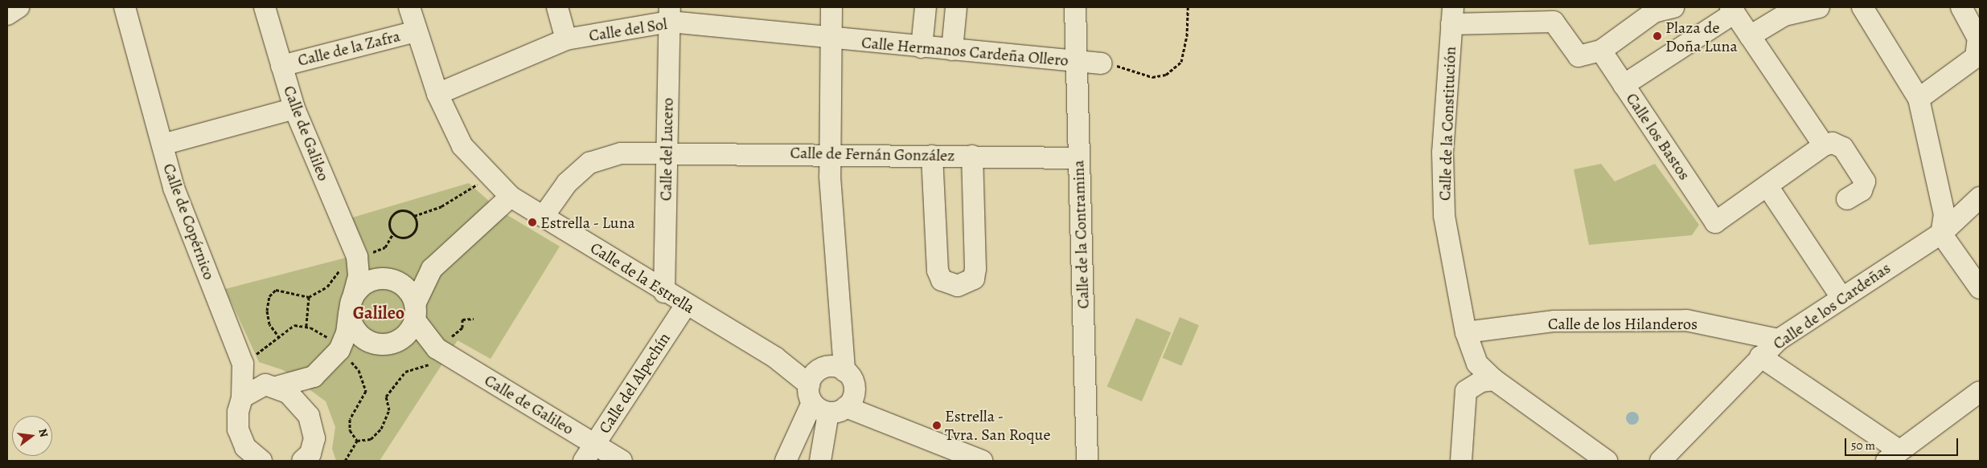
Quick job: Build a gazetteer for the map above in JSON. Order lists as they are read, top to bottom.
{
  "streets": {
    "street": [
      "Calle del Sol",
      "Calle de la Zafra",
      "Calle Hermanos Cardeña Ollero",
      "Calle de la Constitución",
      "Calle de Galileo",
      "Calle los Bastos",
      "Calle del Lucero",
      "Calle de Fernán González",
      "Calle de Copérnico",
      "Calle de la Contramina",
      "Calle de la Estrella",
      "Calle de los Cardeñas",
      "Calle de los Hilanderos",
      "Calle del Alpechín"
    ]
  },
  "crossings": [
    ["Calle del Sol", "Calle Hermanos Cardeña Ollero"],
    ["Calle del Sol", "Calle del Lucero"],
    ["Calle del Sol", "Calle de la Estrella"],
    ["Calle de la Zafra", "Calle de Galileo"],
    ["Calle de la Zafra", "Calle de la Estrella"],
    ["Calle Hermanos Cardeña Ollero", "Calle de la Contramina"],
    ["Calle de la Constitución", "Calle de los Hilanderos"],
    ["Calle de Galileo", "Calle del Alpechín"],
    ["Calle del Lucero", "Calle de Fernán González"],
    ["Calle del Lucero", "Calle de la Estrella"],
    ["Calle de Fernán González", "Calle de la Contramina"],
    ["Calle de Fernán González", "Calle de la Estrella"],
    ["Calle de la Estrella", "Calle del Alpechín"],
    ["Calle de los Cardeñas", "Calle de los Hilanderos"]
  ],
  "districts": ["Galileo"],
  "places": ["Plaza de Doña Luna", "Estrella - Luna", "Estrella - Tvra. San Roque"],
  "scale_bar": "50 m",
  "north": "right"
}
